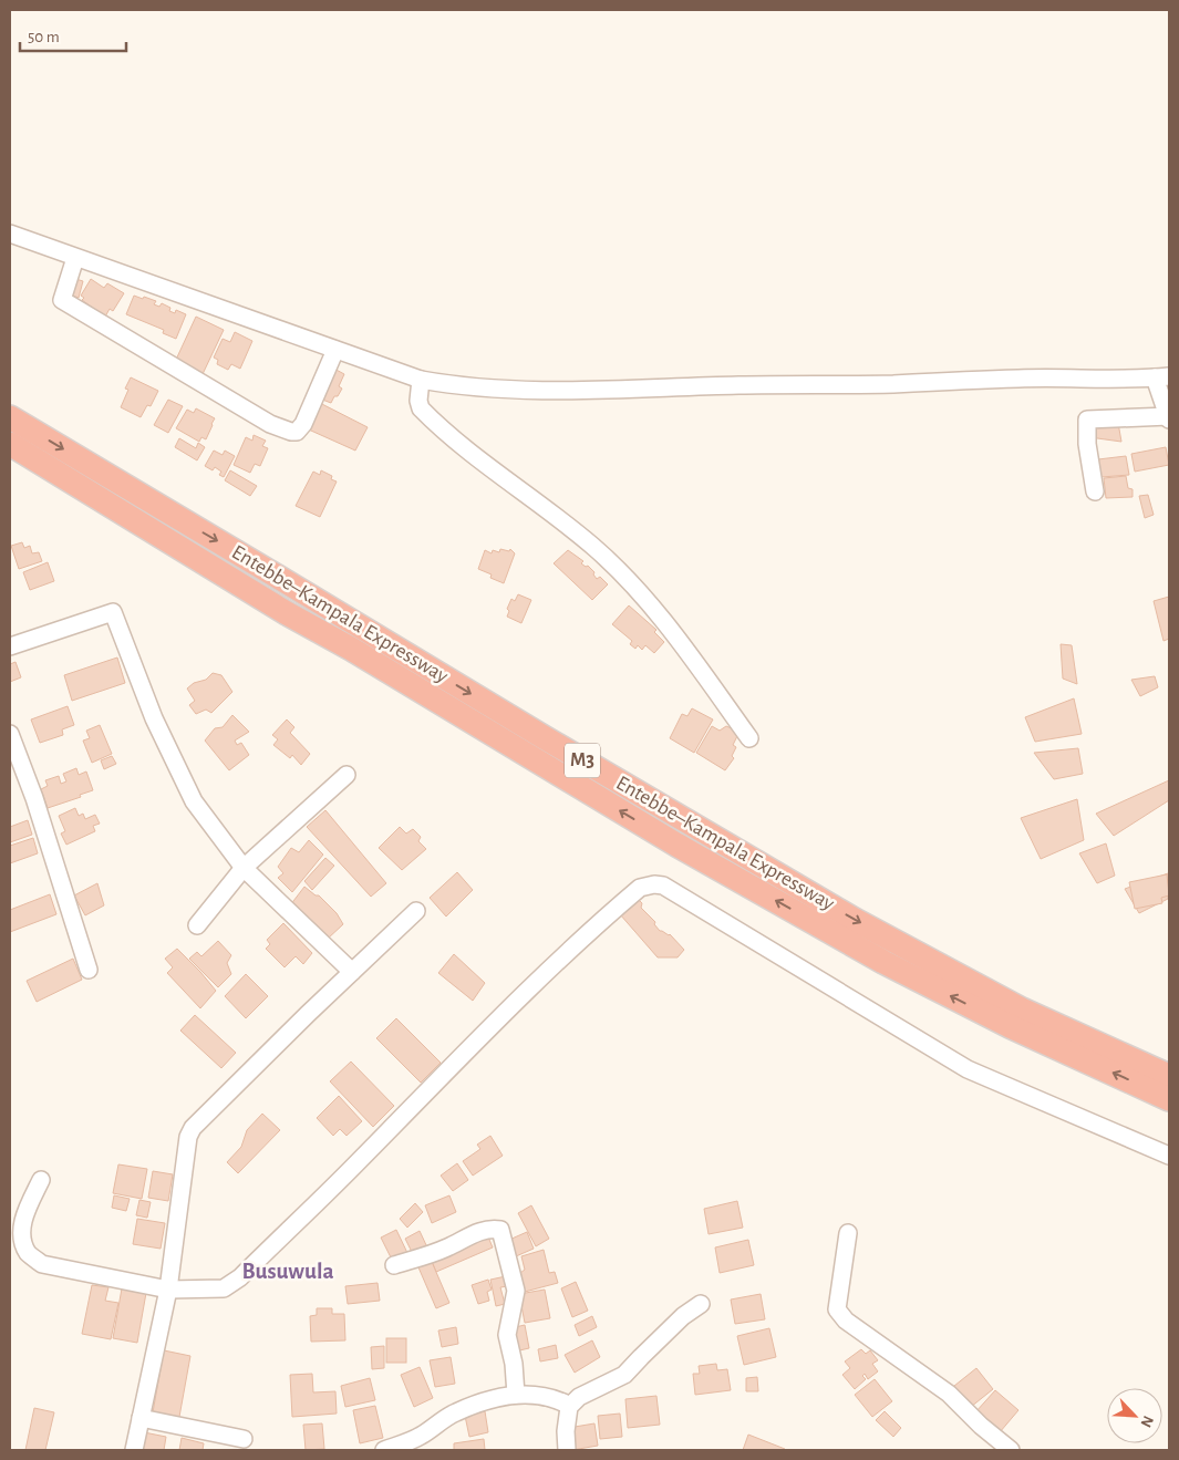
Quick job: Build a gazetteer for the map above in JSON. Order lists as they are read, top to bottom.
{
  "streets": {
    "highway": ["Entebbe–Kampala Expressway", "M3"]
  },
  "districts": ["Busuwula"],
  "scale_bar": "50 m",
  "north": "bottom right"
}
